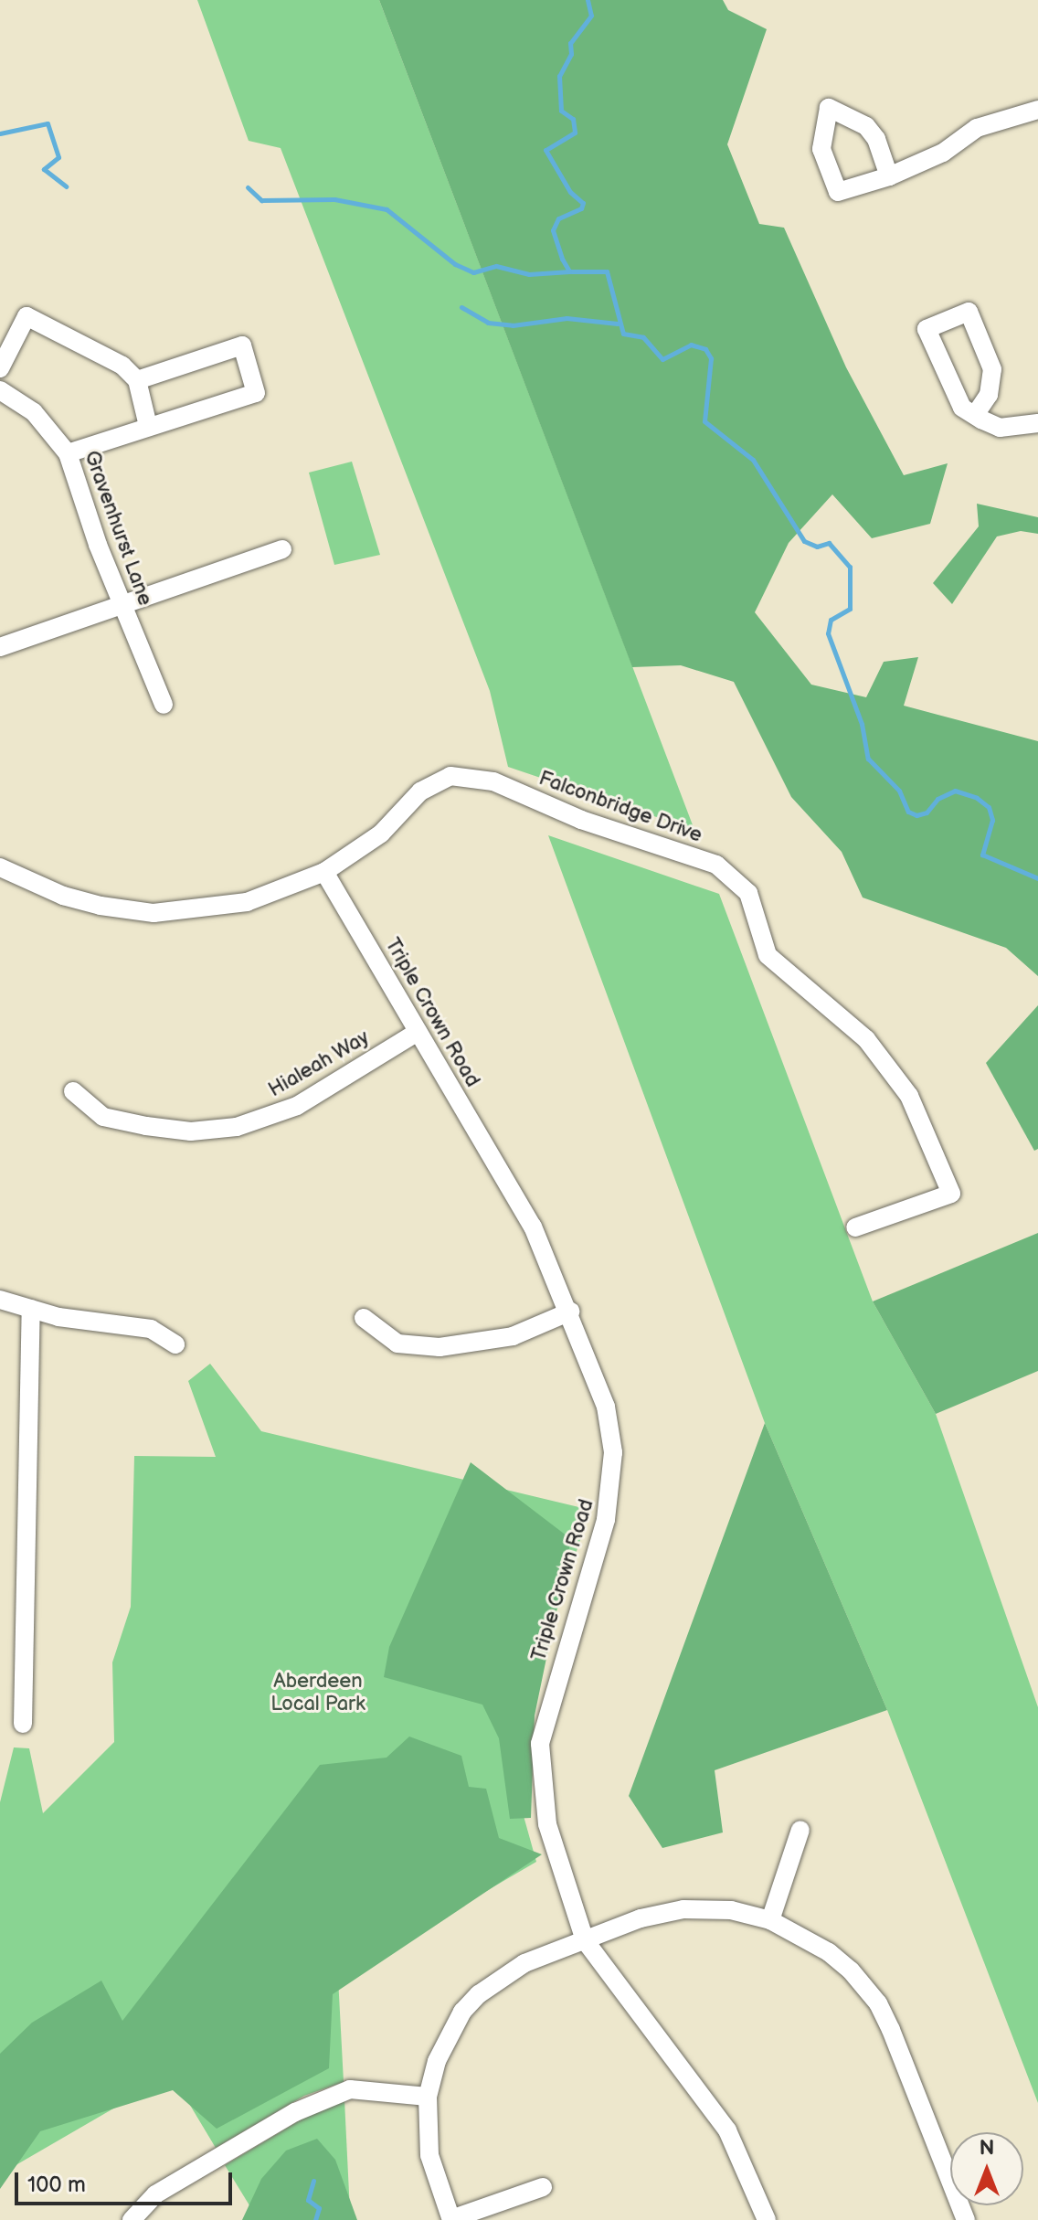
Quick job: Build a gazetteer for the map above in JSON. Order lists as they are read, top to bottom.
{
  "streets": {
    "street": [
      "Gravenhurst Lane",
      "Falconbridge Drive",
      "Triple Crown Road",
      "Hialeah Way"
    ]
  },
  "crossings": [
    ["Falconbridge Drive", "Triple Crown Road"],
    ["Triple Crown Road", "Hialeah Way"]
  ],
  "parks": ["Aberdeen Local Park"],
  "scale_bar": "100 m",
  "north": "top"
}
